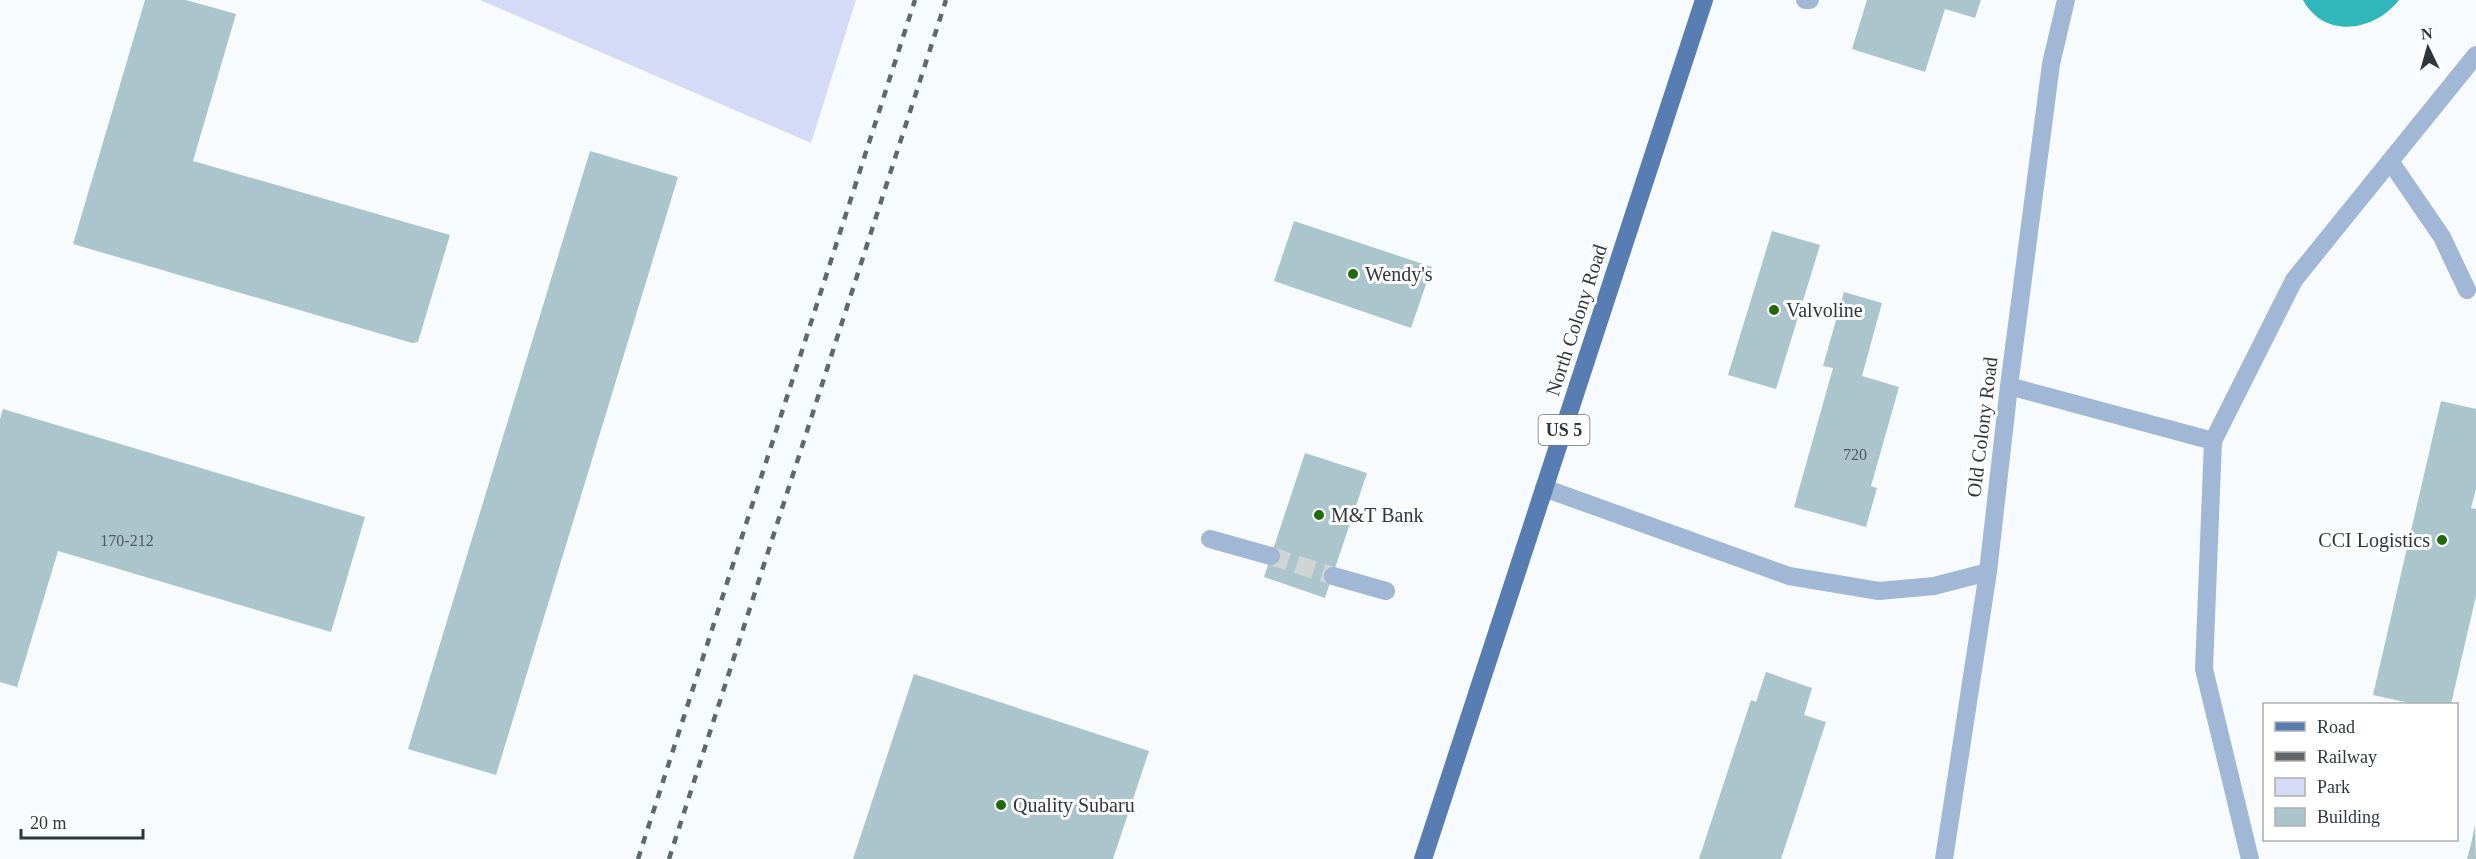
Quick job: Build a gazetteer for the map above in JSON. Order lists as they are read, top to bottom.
{
  "streets": {
    "main road": ["North Colony Road", "US 5"],
    "street": ["Old Colony Road"]
  },
  "places": [
    "Wendy's",
    "Valvoline",
    "M&T Bank",
    "CCI Logistics",
    "Quality Subaru"
  ],
  "house_numbers": ["720", "170-212"],
  "legend": [
    "Road",
    "Railway",
    "Park",
    "Building"
  ],
  "scale_bar": "20 m",
  "north": "top"
}
